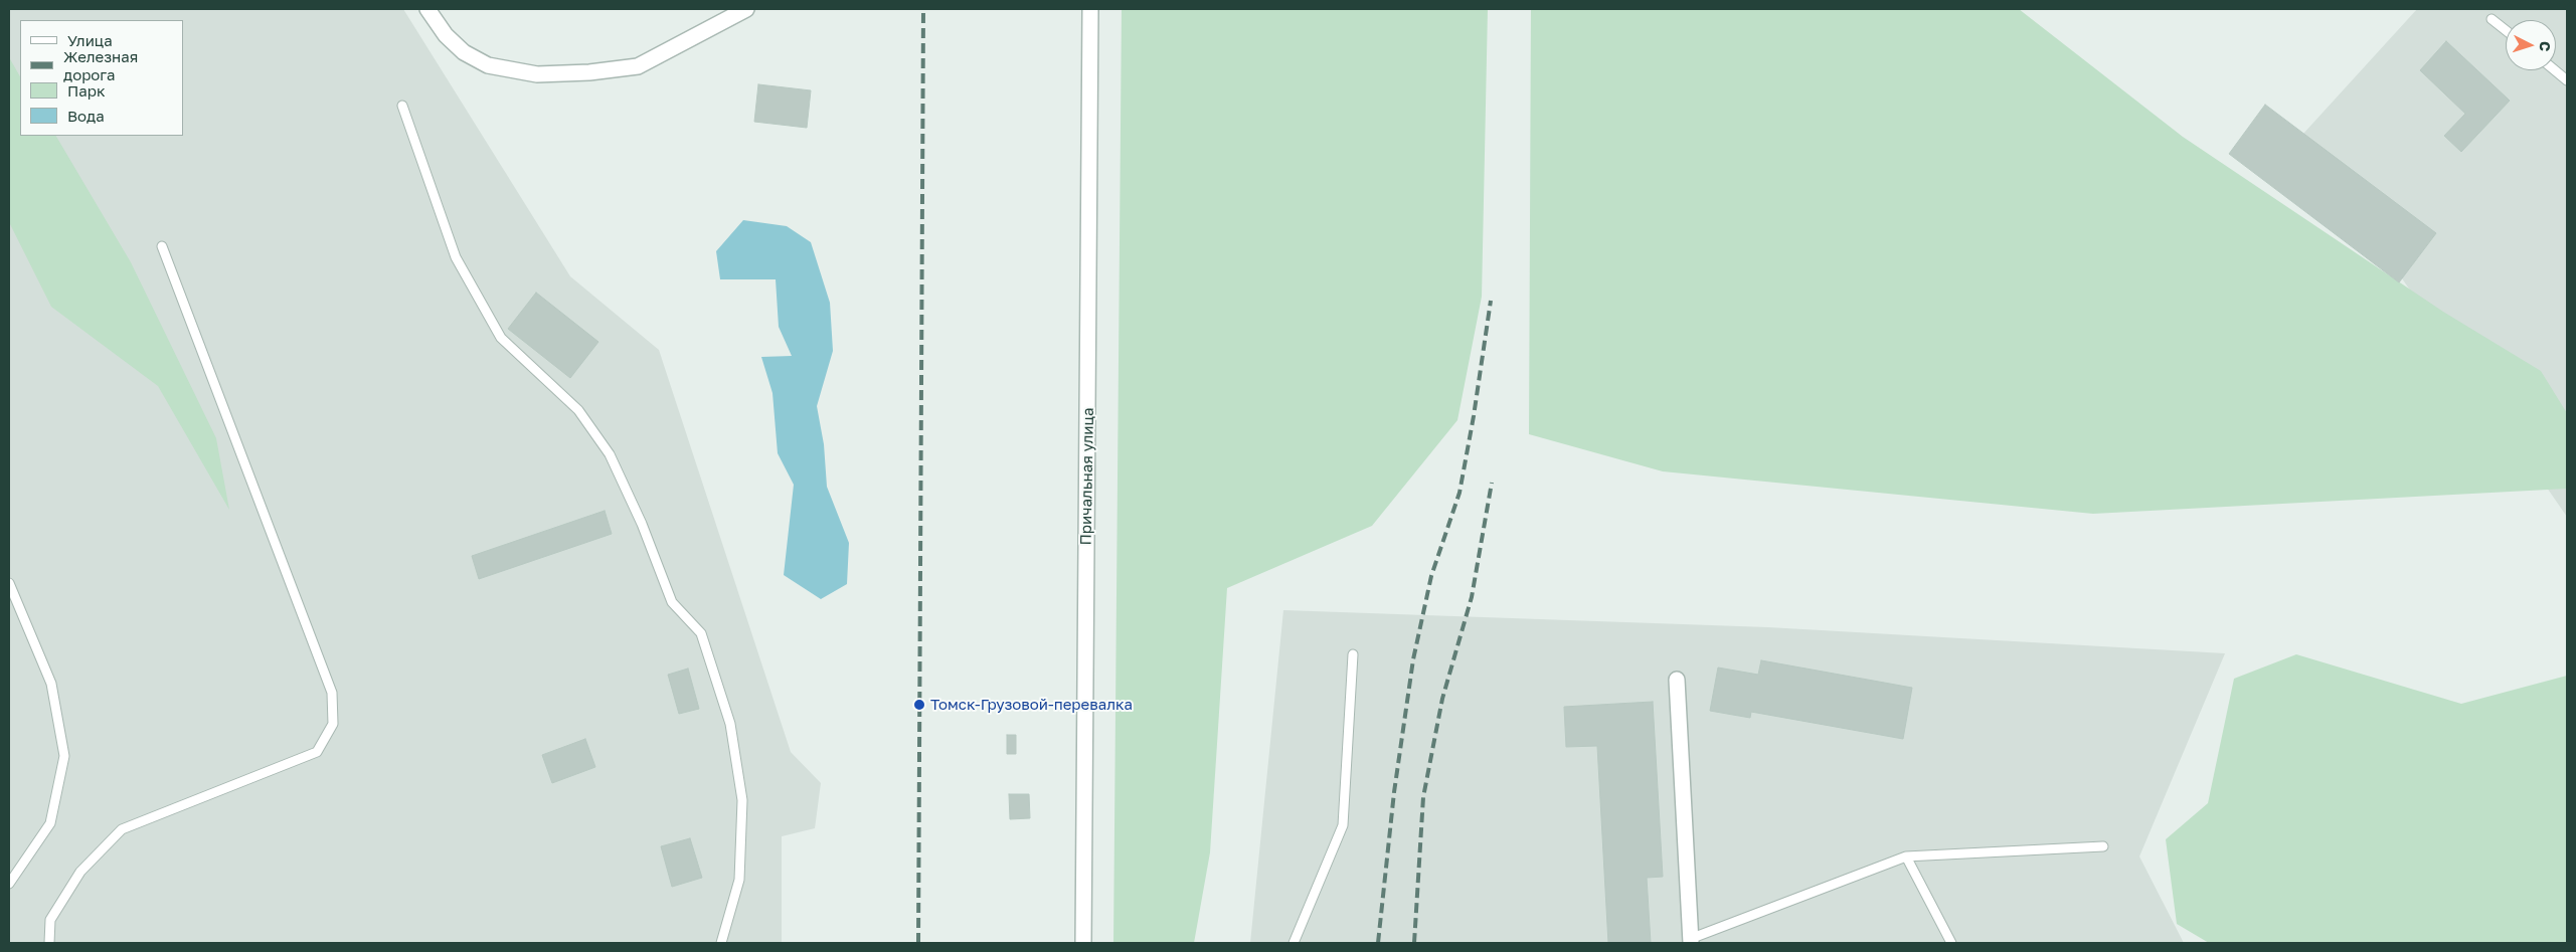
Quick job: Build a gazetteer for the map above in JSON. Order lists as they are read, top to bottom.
{
  "streets": {
    "street": ["Причальная улица"]
  },
  "places": ["Томск-Грузовой-перевалка"],
  "legend": [
    "Улица",
    "Железная дорога",
    "Парк",
    "Вода"
  ],
  "north": "right"
}
